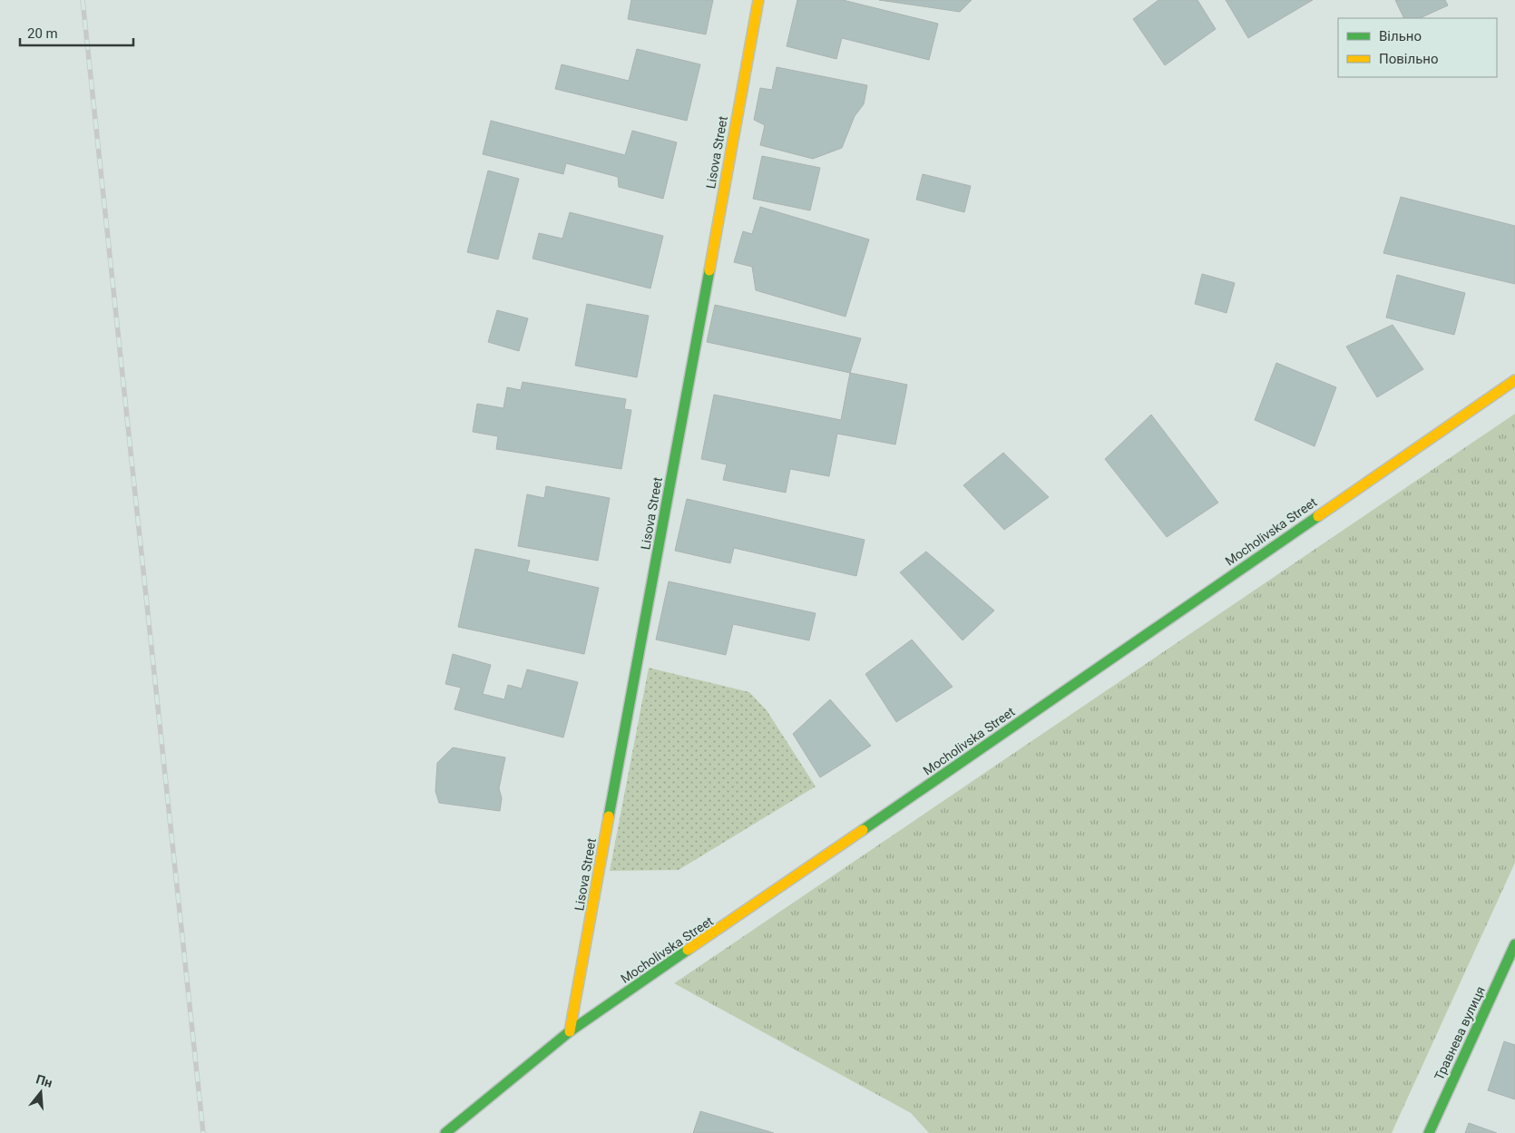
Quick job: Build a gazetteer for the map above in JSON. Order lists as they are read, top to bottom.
{
  "streets": {
    "main road": ["Lisova Street", "Mocholivska Street", "Травнева вулиця"]
  },
  "crossings": [
    ["Lisova Street", "Mocholivska Street"]
  ],
  "legend": ["Вільно", "Повільно"],
  "scale_bar": "20 m",
  "north": "top"
}
